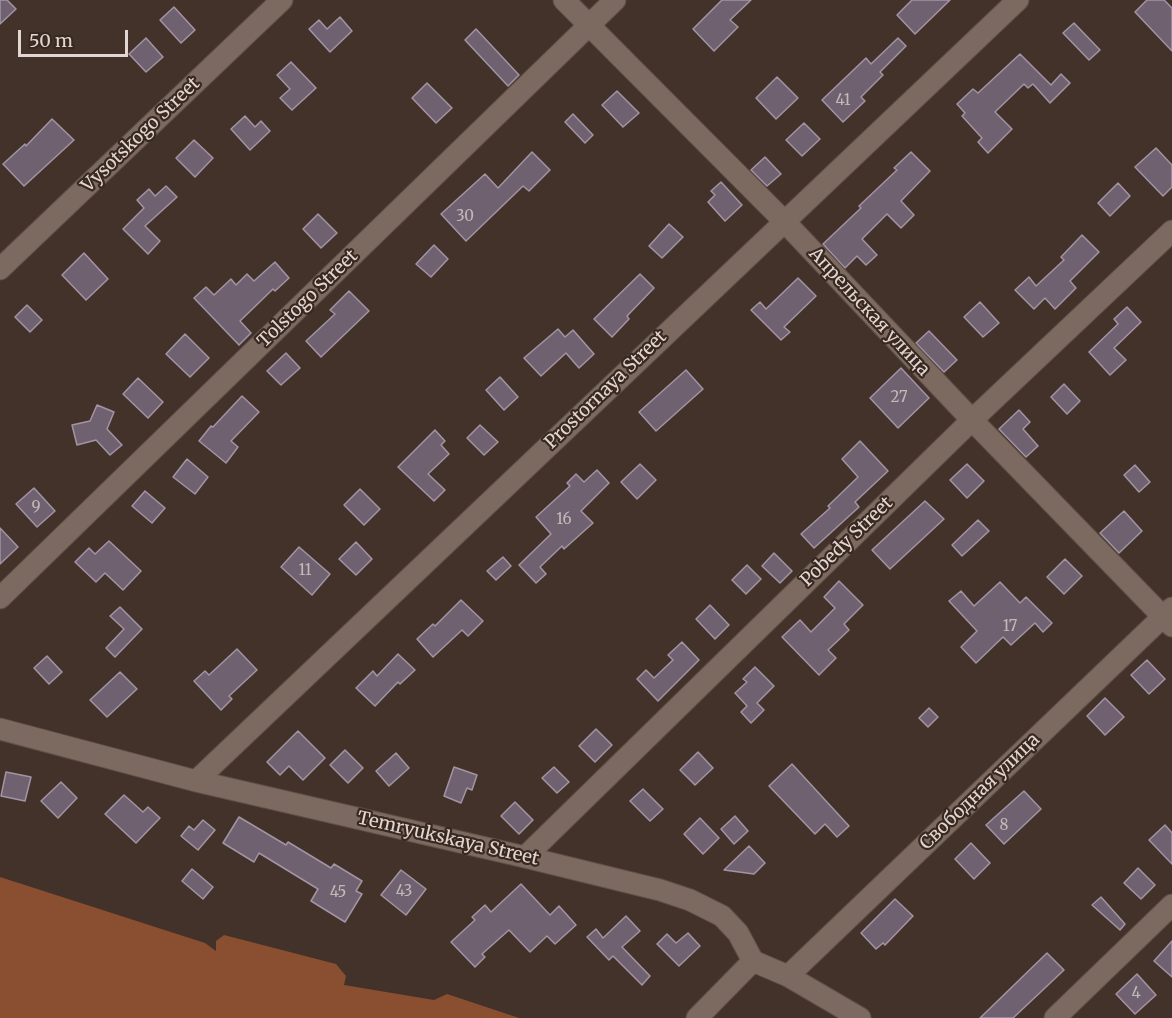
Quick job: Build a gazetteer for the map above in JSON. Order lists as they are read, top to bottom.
{
  "streets": {
    "street": [
      "Vysotskogo Street",
      "Tolstogo Street",
      "Апрельская улица",
      "Prostornaya Street",
      "Pobedy Street",
      "Свободная улица",
      "Temryukskaya Street"
    ]
  },
  "crossings": [
    ["Tolstogo Street", "Апрельская улица"],
    ["Апрельская улица", "Prostornaya Street"],
    ["Апрельская улица", "Pobedy Street"],
    ["Апрельская улица", "Свободная улица"],
    ["Prostornaya Street", "Temryukskaya Street"],
    ["Pobedy Street", "Temryukskaya Street"]
  ],
  "house_numbers": [
    "41",
    "30",
    "27",
    "9",
    "16",
    "11",
    "17",
    "8",
    "43",
    "45",
    "4"
  ],
  "scale_bar": "50 m"
}
